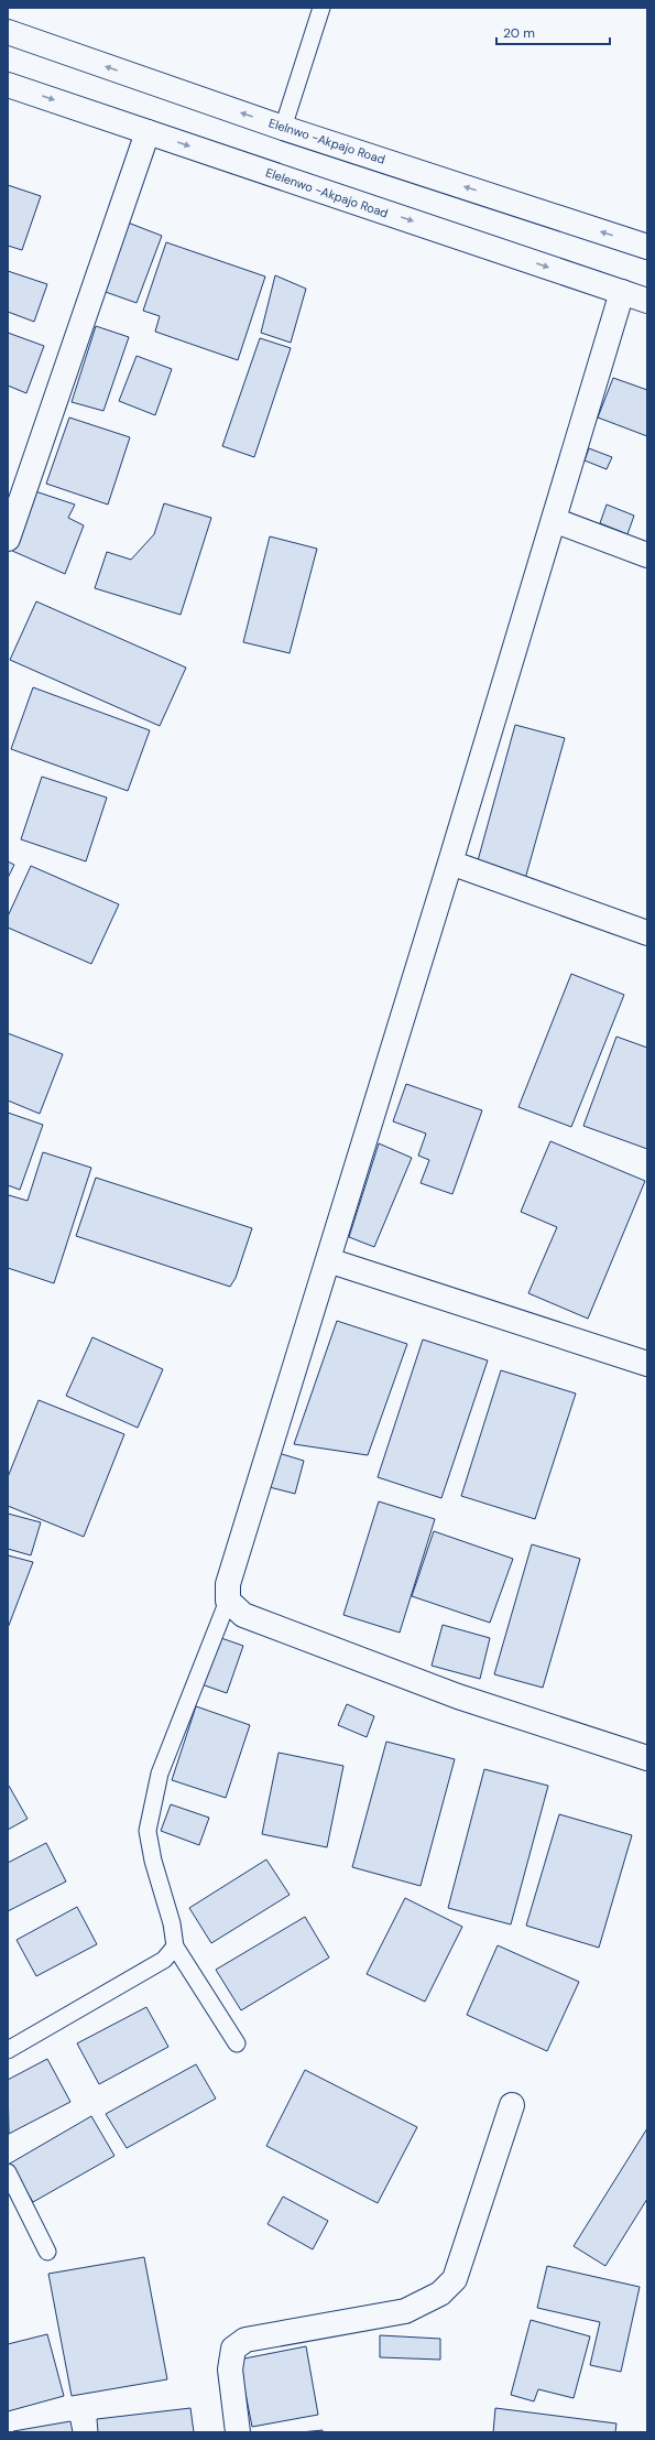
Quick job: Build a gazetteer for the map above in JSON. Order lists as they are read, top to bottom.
{
  "streets": {
    "street": ["Elelnwo -Akpajo Road", "Elelenwo -Akpajo Road"]
  },
  "one_way": ["Elelnwo -Akpajo Road", "Elelenwo -Akpajo Road"],
  "scale_bar": "20 m"
}
